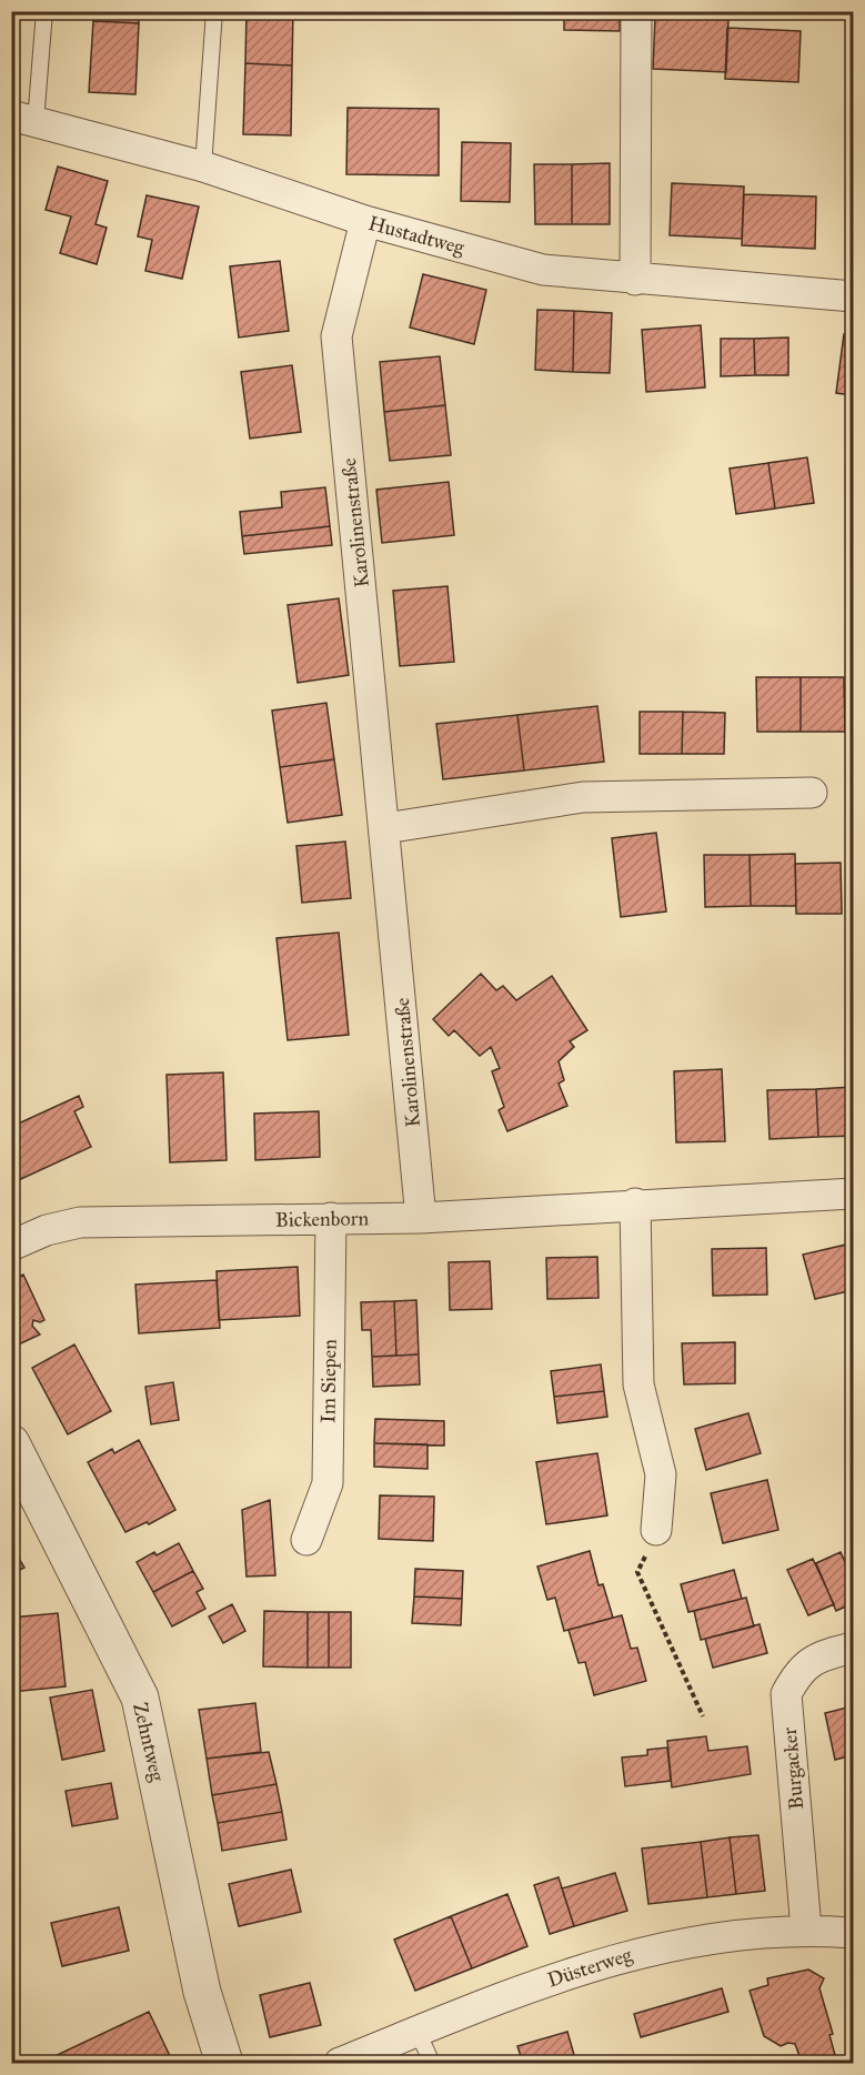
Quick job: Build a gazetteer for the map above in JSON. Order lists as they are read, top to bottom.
{
  "streets": {
    "street": [
      "Hustadtweg",
      "Karolinenstraße",
      "Bickenborn",
      "Im Siepen",
      "Zehntweg",
      "Burgacker",
      "Düsterweg"
    ]
  },
  "crossings": [
    ["Hustadtweg", "Karolinenstraße"],
    ["Karolinenstraße", "Bickenborn"],
    ["Bickenborn", "Im Siepen"],
    ["Burgacker", "Düsterweg"]
  ]
}
